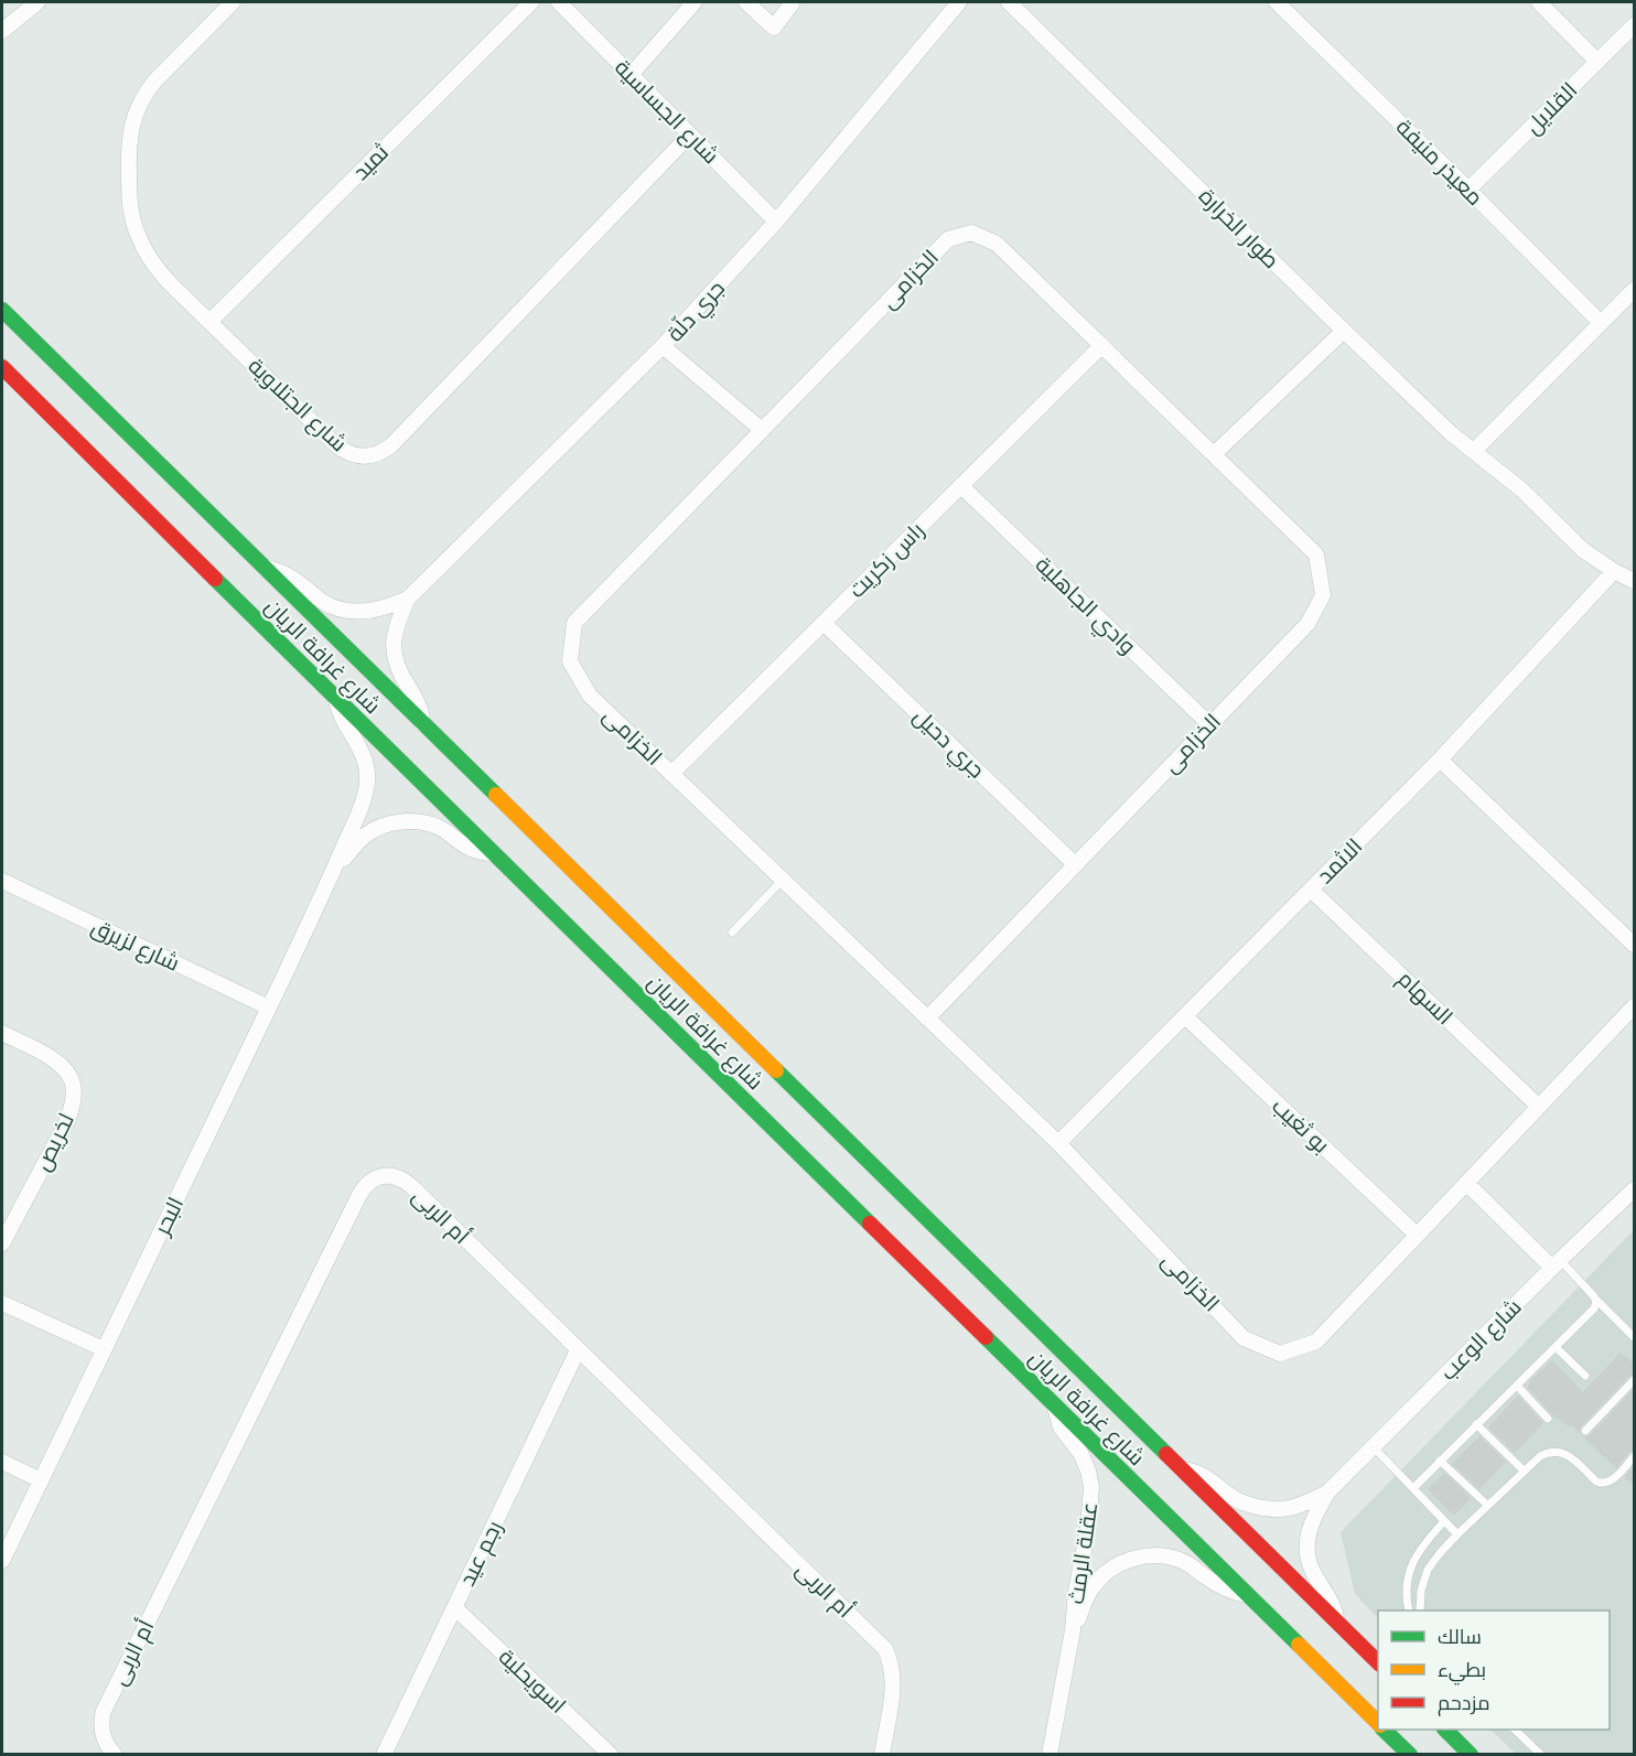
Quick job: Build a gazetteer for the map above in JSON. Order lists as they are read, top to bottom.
{
  "streets": {
    "main road": ["شارع غرافة الريان"],
    "street": [
      "القلايل",
      "شارع الجساسية",
      "ثميد",
      "معيذر منيفة",
      "طوار الخرارة",
      "الخزامى",
      "جري دلّة",
      "شارع الجتلاوية",
      "راس زكريت",
      "وادي الجاهلية",
      "جري دحيل",
      "الاثمد",
      "شارع لزيرق",
      "السهام",
      "بو ثغيب",
      "لخريص",
      "البحر",
      "أم الربى",
      "شارع الوعب",
      "رجم عيد",
      "عقلة الرمث",
      "اسويحلية"
    ]
  },
  "crossings": [
    ["القلايل", "معيذر منيفة"],
    ["شارع الجساسية", "جري دلّة"],
    ["شارع الجساسية", "شارع الجتلاوية"],
    ["ثميد", "شارع الجتلاوية"],
    ["طوار الخرارة", "الاثمد"],
    ["الخزامى", "راس زكريت"],
    ["الخزامى", "وادي الجاهلية"],
    ["الخزامى", "جري دحيل"],
    ["الخزامى", "الاثمد"],
    ["الخزامى", "السهام"],
    ["الخزامى", "بو ثغيب"],
    ["جري دلّة", "شارع غرافة الريان"],
    ["راس زكريت", "وادي الجاهلية"],
    ["راس زكريت", "جري دحيل"],
    ["شارع غرافة الريان", "البحر"],
    ["شارع غرافة الريان", "شارع الوعب"],
    ["شارع غرافة الريان", "عقلة الرمث"],
    ["الاثمد", "السهام"],
    ["الاثمد", "بو ثغيب"],
    ["شارع لزيرق", "البحر"],
    ["أم الربى", "رجم عيد"],
    ["رجم عيد", "اسويحلية"]
  ],
  "legend": ["سالك", "بطيء", "مزدحم"]
}
